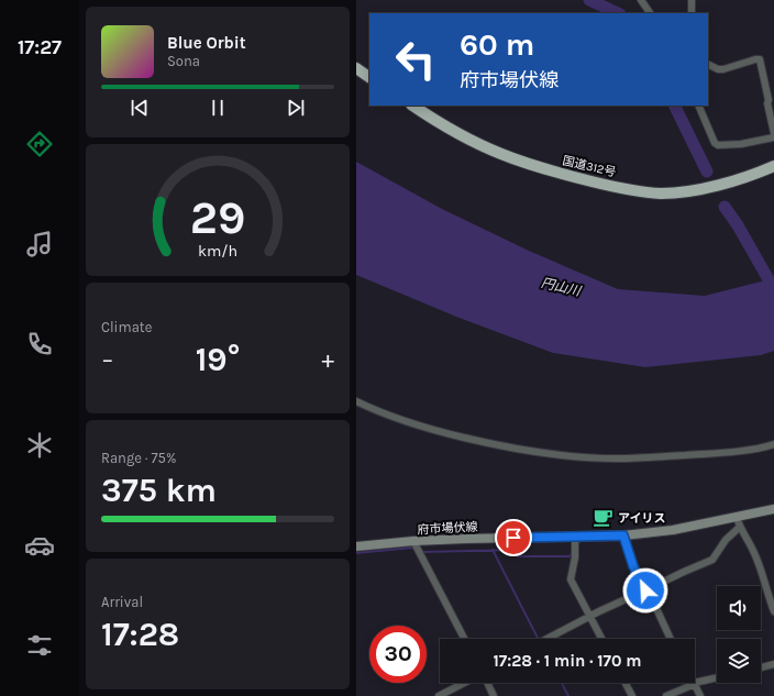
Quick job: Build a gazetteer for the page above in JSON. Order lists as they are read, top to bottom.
{
  "streets": {
    "highway": ["国道312号"],
    "main road": ["府市場伏線"]
  },
  "water": ["円山川"],
  "places": {
    "cafe": ["アイリス"]
  },
  "page": {
    "tabs": "17:27",
    "turn": ["60 m", "府市場伏線"],
    "song": ["Blue Orbit", "Sona"],
    "tile": [
      "Climate",
      ["Range · 75%", "375 km"],
      ["Arrival", "17:28"]
    ],
    "heat": ["−", "19°", "+"],
    "limit": "30",
    "trip": "17:28 · 1 min · 170 m",
    "gauge": ["29", "km/h"]
  }
}
